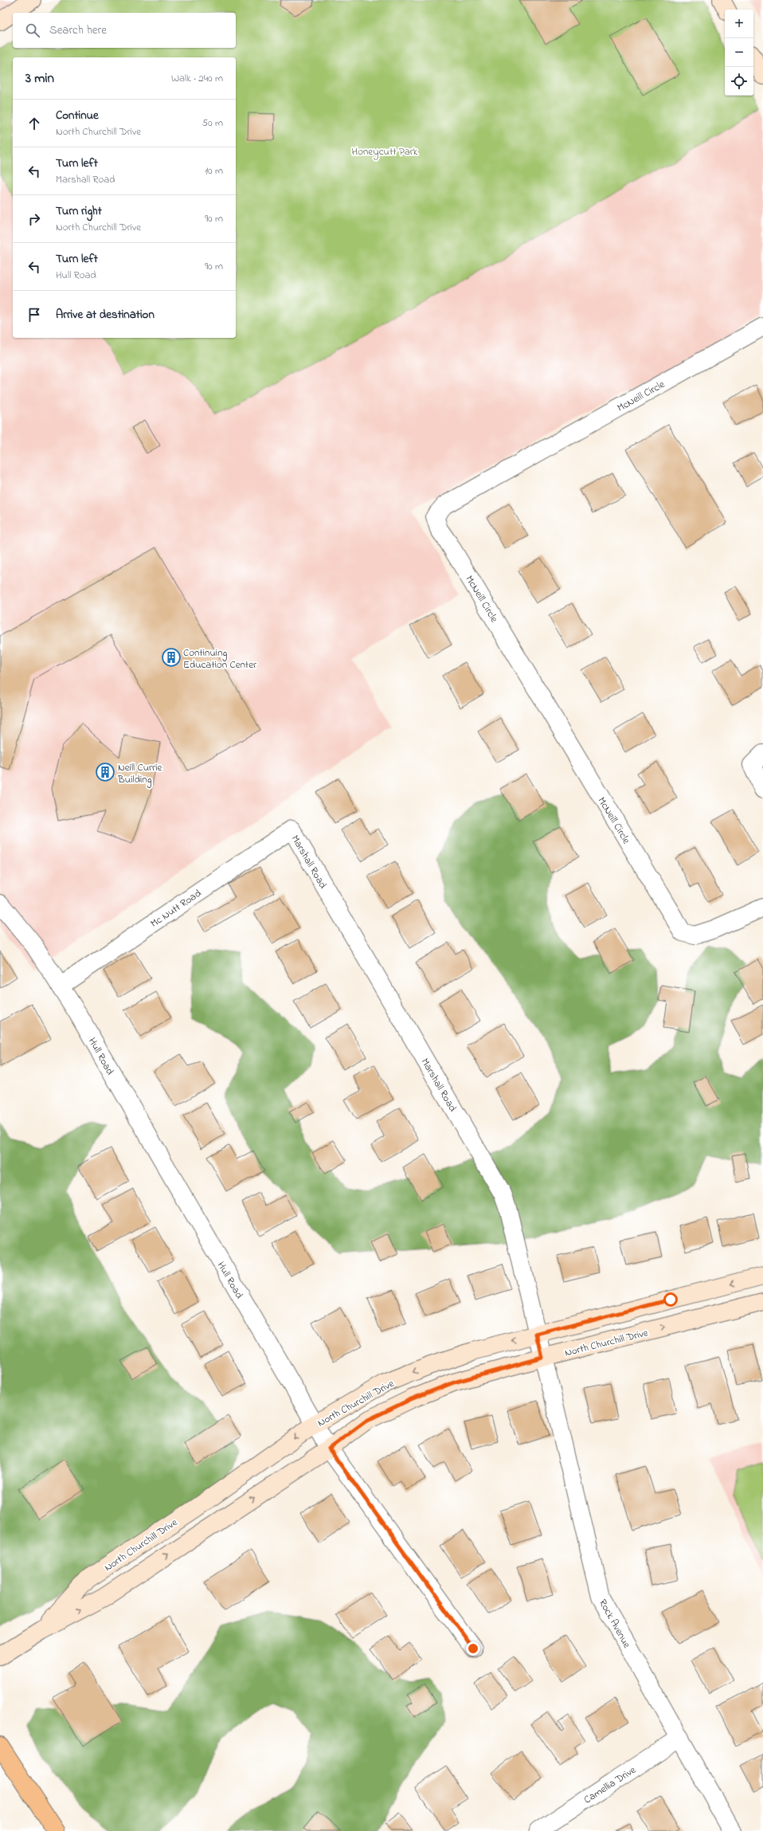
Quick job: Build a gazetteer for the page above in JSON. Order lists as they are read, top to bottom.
{
  "streets": {
    "street": [
      "McNeill Circle",
      "Marshall Road",
      "Mc Nutt Road",
      "Hull Road",
      "North Churchill Drive",
      "Rock Avenue",
      "Camellia Drive"
    ]
  },
  "crossings": [
    ["Marshall Road", "Mc Nutt Road"],
    ["Marshall Road", "North Churchill Drive"],
    ["Marshall Road", "Rock Avenue"],
    ["Mc Nutt Road", "Hull Road"],
    ["Hull Road", "North Churchill Drive"],
    ["North Churchill Drive", "Rock Avenue"],
    ["Rock Avenue", "Camellia Drive"]
  ],
  "parks": ["Honeycutt Park"],
  "places": {
    "building": ["Continuing Education Center", "Neill Currie Building"]
  },
  "page": {
    "map_buttons": ["+", "−"],
    "search": "Search here",
    "heading": ["3 min", "Walk · 240 m"],
    "list": [
      ["Continue", "North Churchill Drive", "50 m"],
      ["Turn left", "Marshall Road", "10 m"],
      ["Turn right", "North Churchill Drive", "90 m"],
      ["Turn left", "Hull Road", "90 m"],
      "Arrive at destination"
    ]
  }
}
